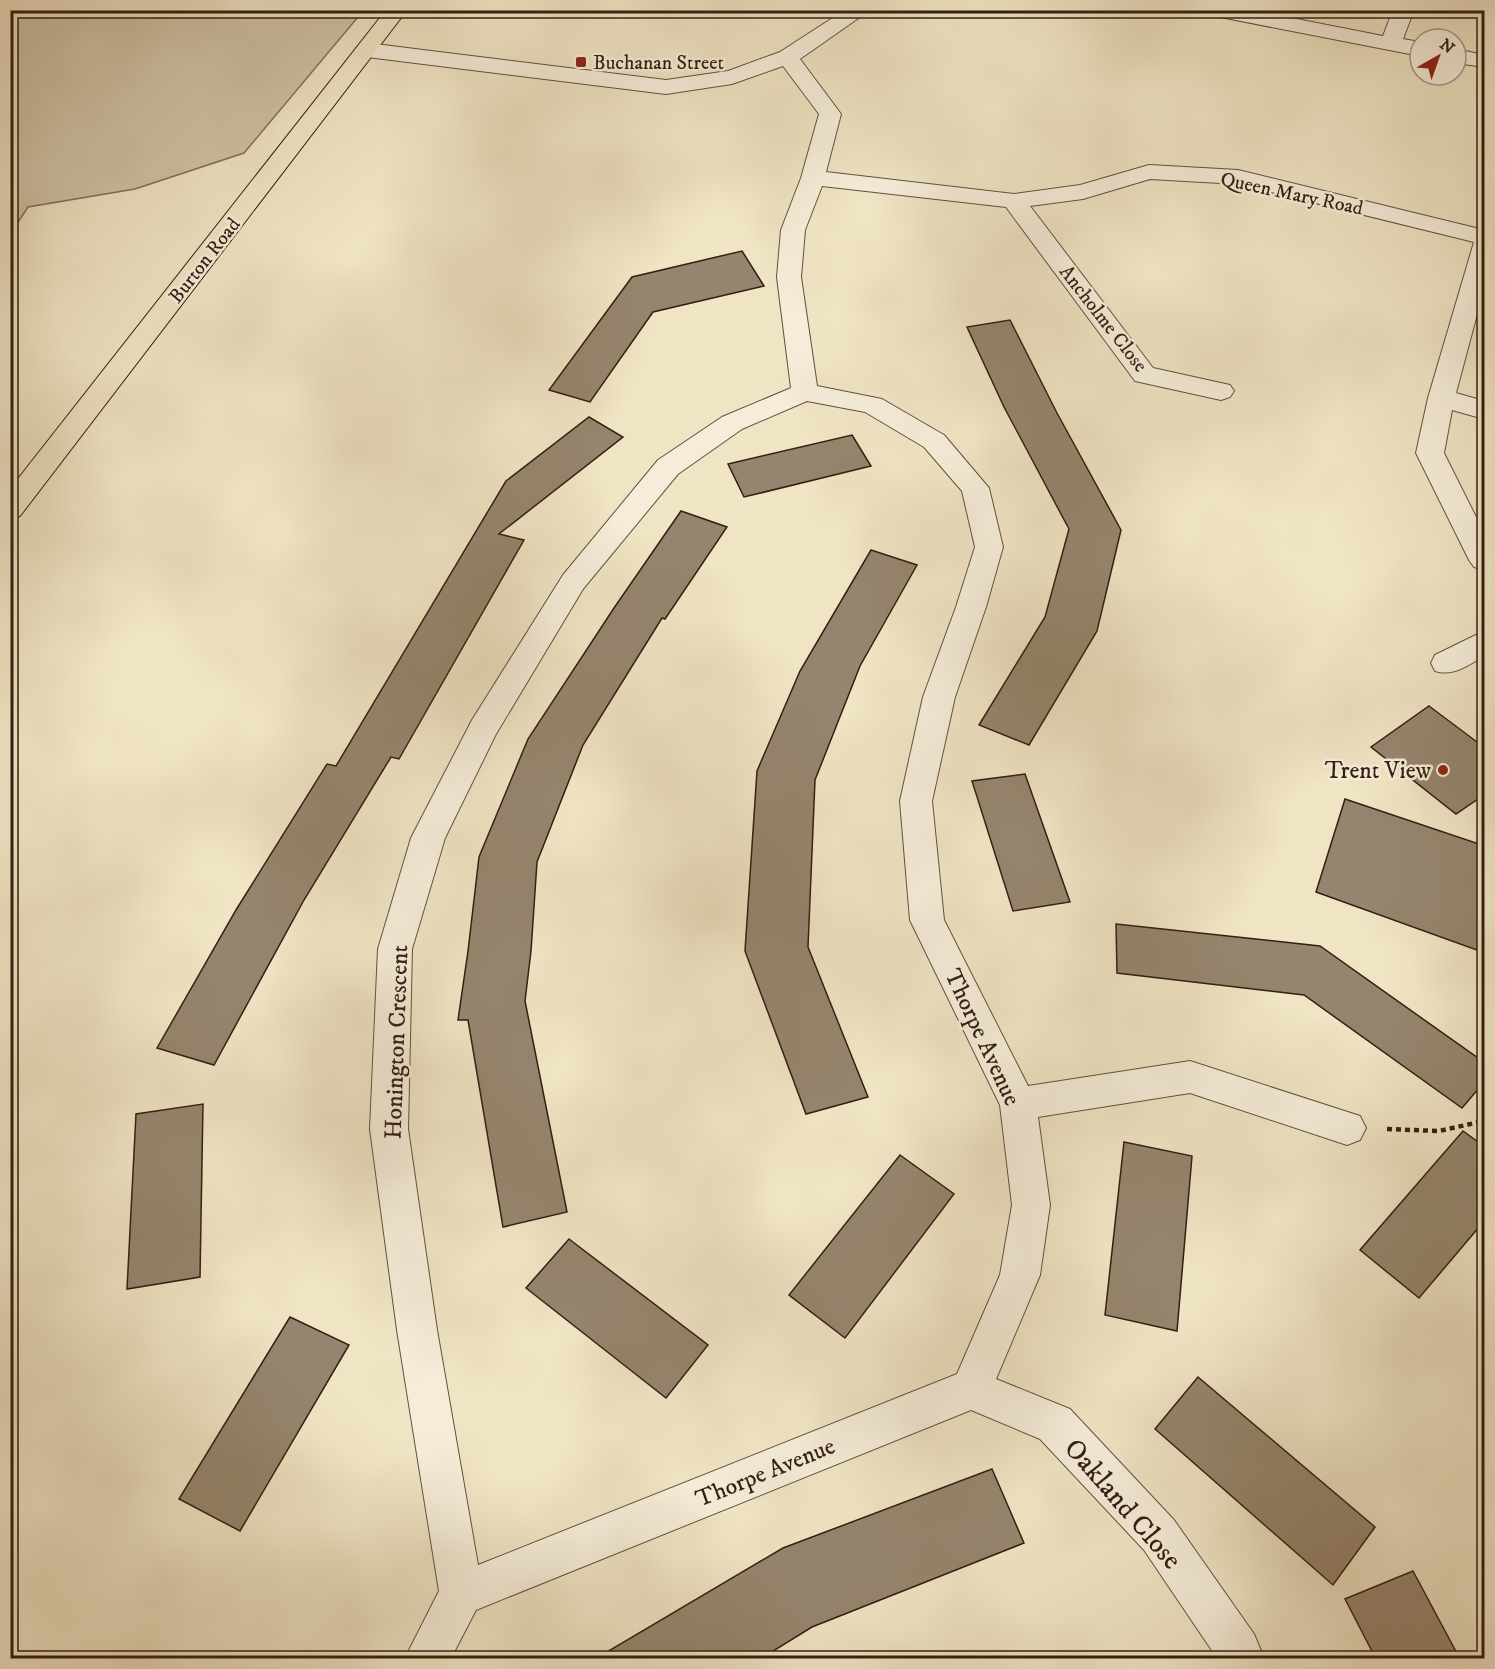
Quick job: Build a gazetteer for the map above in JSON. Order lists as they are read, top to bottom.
{
  "streets": {
    "main road": ["Burton Road"],
    "street": [
      "Queen Mary Road",
      "Ancholme Close",
      "Thorpe Avenue",
      "Honington Crescent",
      "Oakland Close"
    ]
  },
  "crossings": [
    ["Queen Mary Road", "Ancholme Close"],
    ["Thorpe Avenue", "Honington Crescent"],
    ["Thorpe Avenue", "Oakland Close"]
  ],
  "places": {
    "transit": ["Buchanan Street"],
    "other": ["Trent View"]
  },
  "north": "top right"
}
